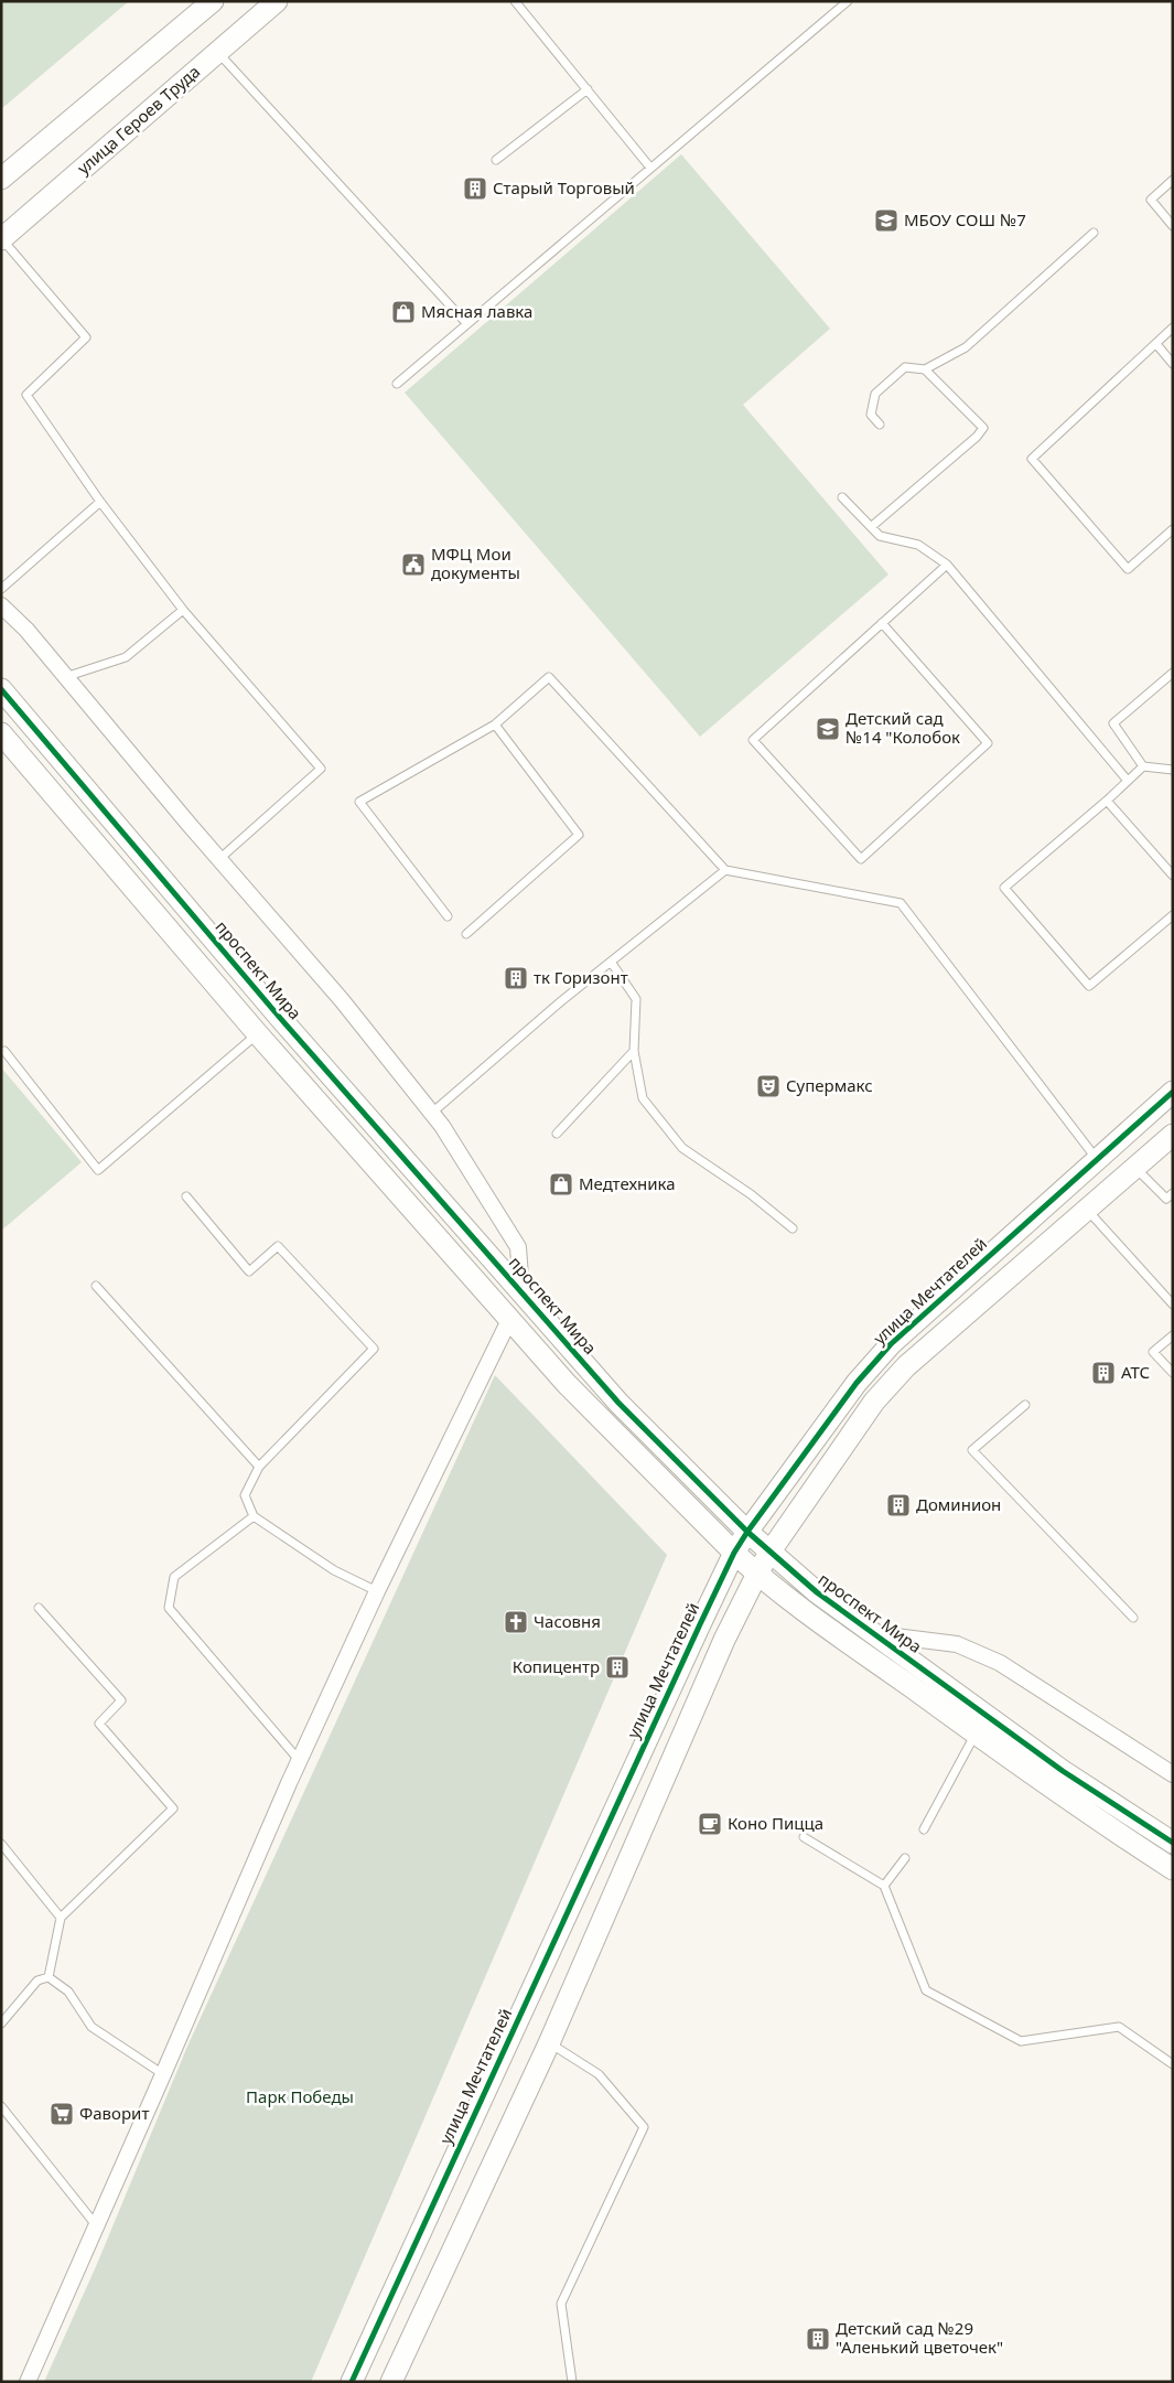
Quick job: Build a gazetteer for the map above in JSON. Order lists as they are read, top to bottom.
{
  "streets": {
    "street": ["улица Героев Труда", "проспект Мира", "улица Мечтателей"]
  },
  "crossings": [
    ["проспект Мира", "улица Мечтателей"]
  ],
  "parks": ["Парк Победы"],
  "places": {
    "building": [
      "Старый Торговый",
      "тк Горизонт",
      "АТС",
      "Доминион",
      "Копицентр",
      "Детский сад №29 \"Аленький цветочек\""
    ],
    "school or university": ["МБОУ СОШ №7", "Детский сад №14 \"Колобок"],
    "shop": ["Мясная лавка", "Медтехника"],
    "public building": ["МФЦ Мои документы"],
    "theatre": ["Супермакс"],
    "church": ["Часовня"],
    "cafe": ["Коно Пицца"],
    "supermarket": ["Фаворит"]
  }
}
